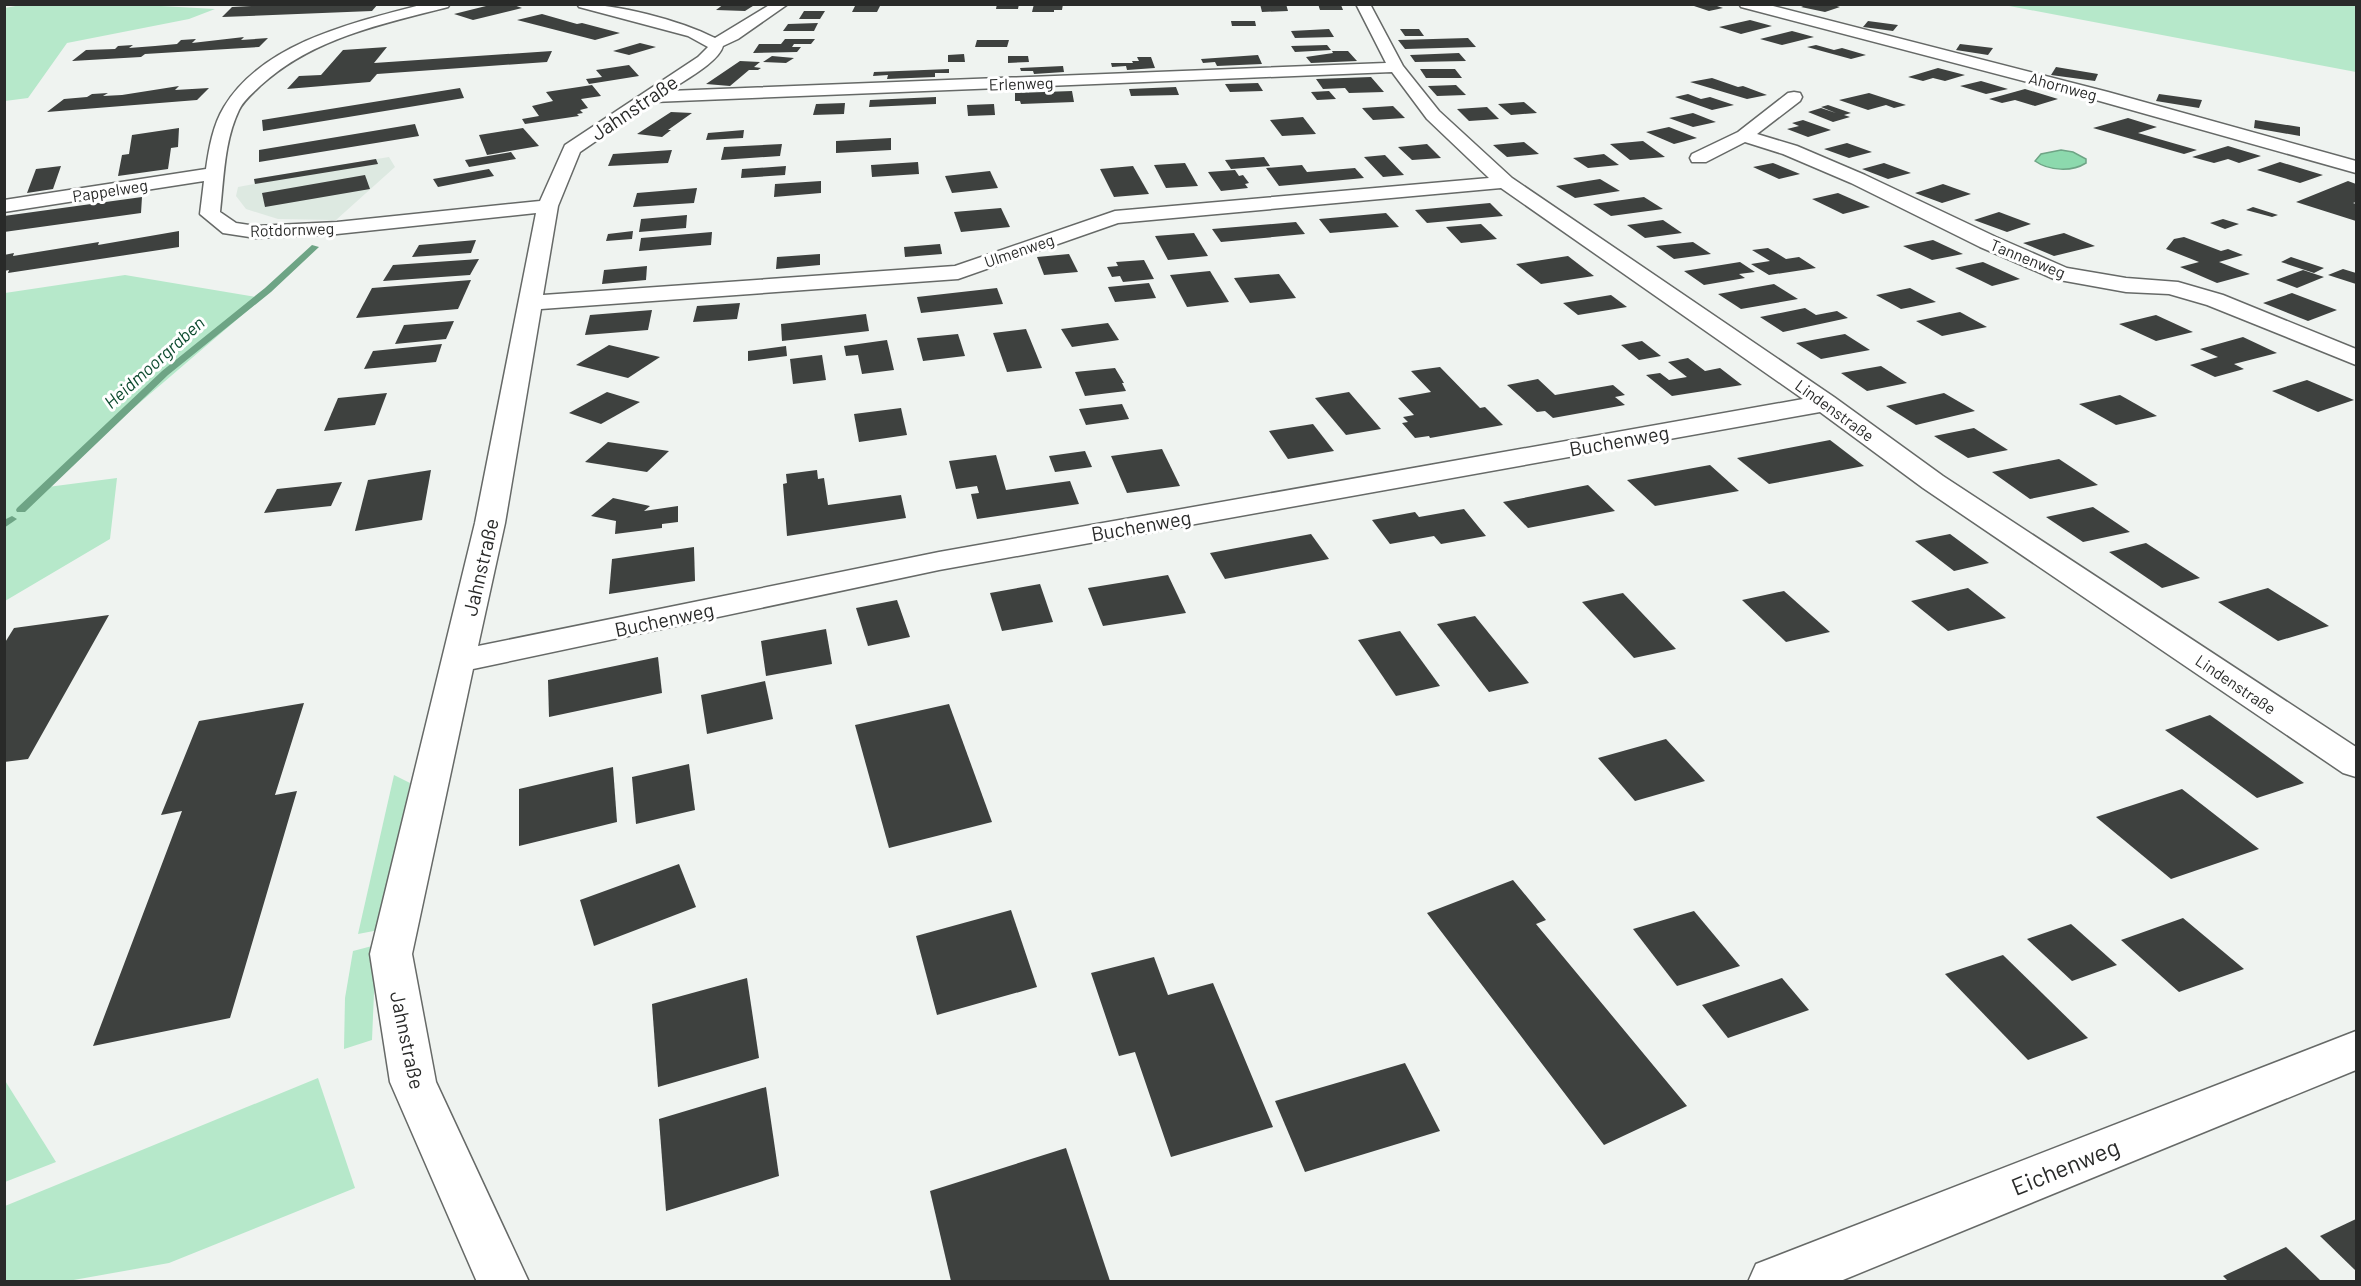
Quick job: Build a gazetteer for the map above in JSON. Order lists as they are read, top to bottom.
{
  "streets": {
    "street": [
      "Erlenweg",
      "Ahornweg",
      "Jahnstraße",
      "Pappelweg",
      "Rotdornweg",
      "Ulmenweg",
      "Tannenweg",
      "Lindenstraße",
      "Buchenweg",
      "Eichenweg"
    ]
  },
  "crossings": [
    ["Erlenweg", "Jahnstraße"],
    ["Erlenweg", "Lindenstraße"],
    ["Jahnstraße", "Rotdornweg"],
    ["Jahnstraße", "Ulmenweg"],
    ["Jahnstraße", "Buchenweg"],
    ["Pappelweg", "Rotdornweg"],
    ["Ulmenweg", "Lindenstraße"],
    ["Lindenstraße", "Buchenweg"]
  ],
  "water": ["Heidmoorgraben"]
}
